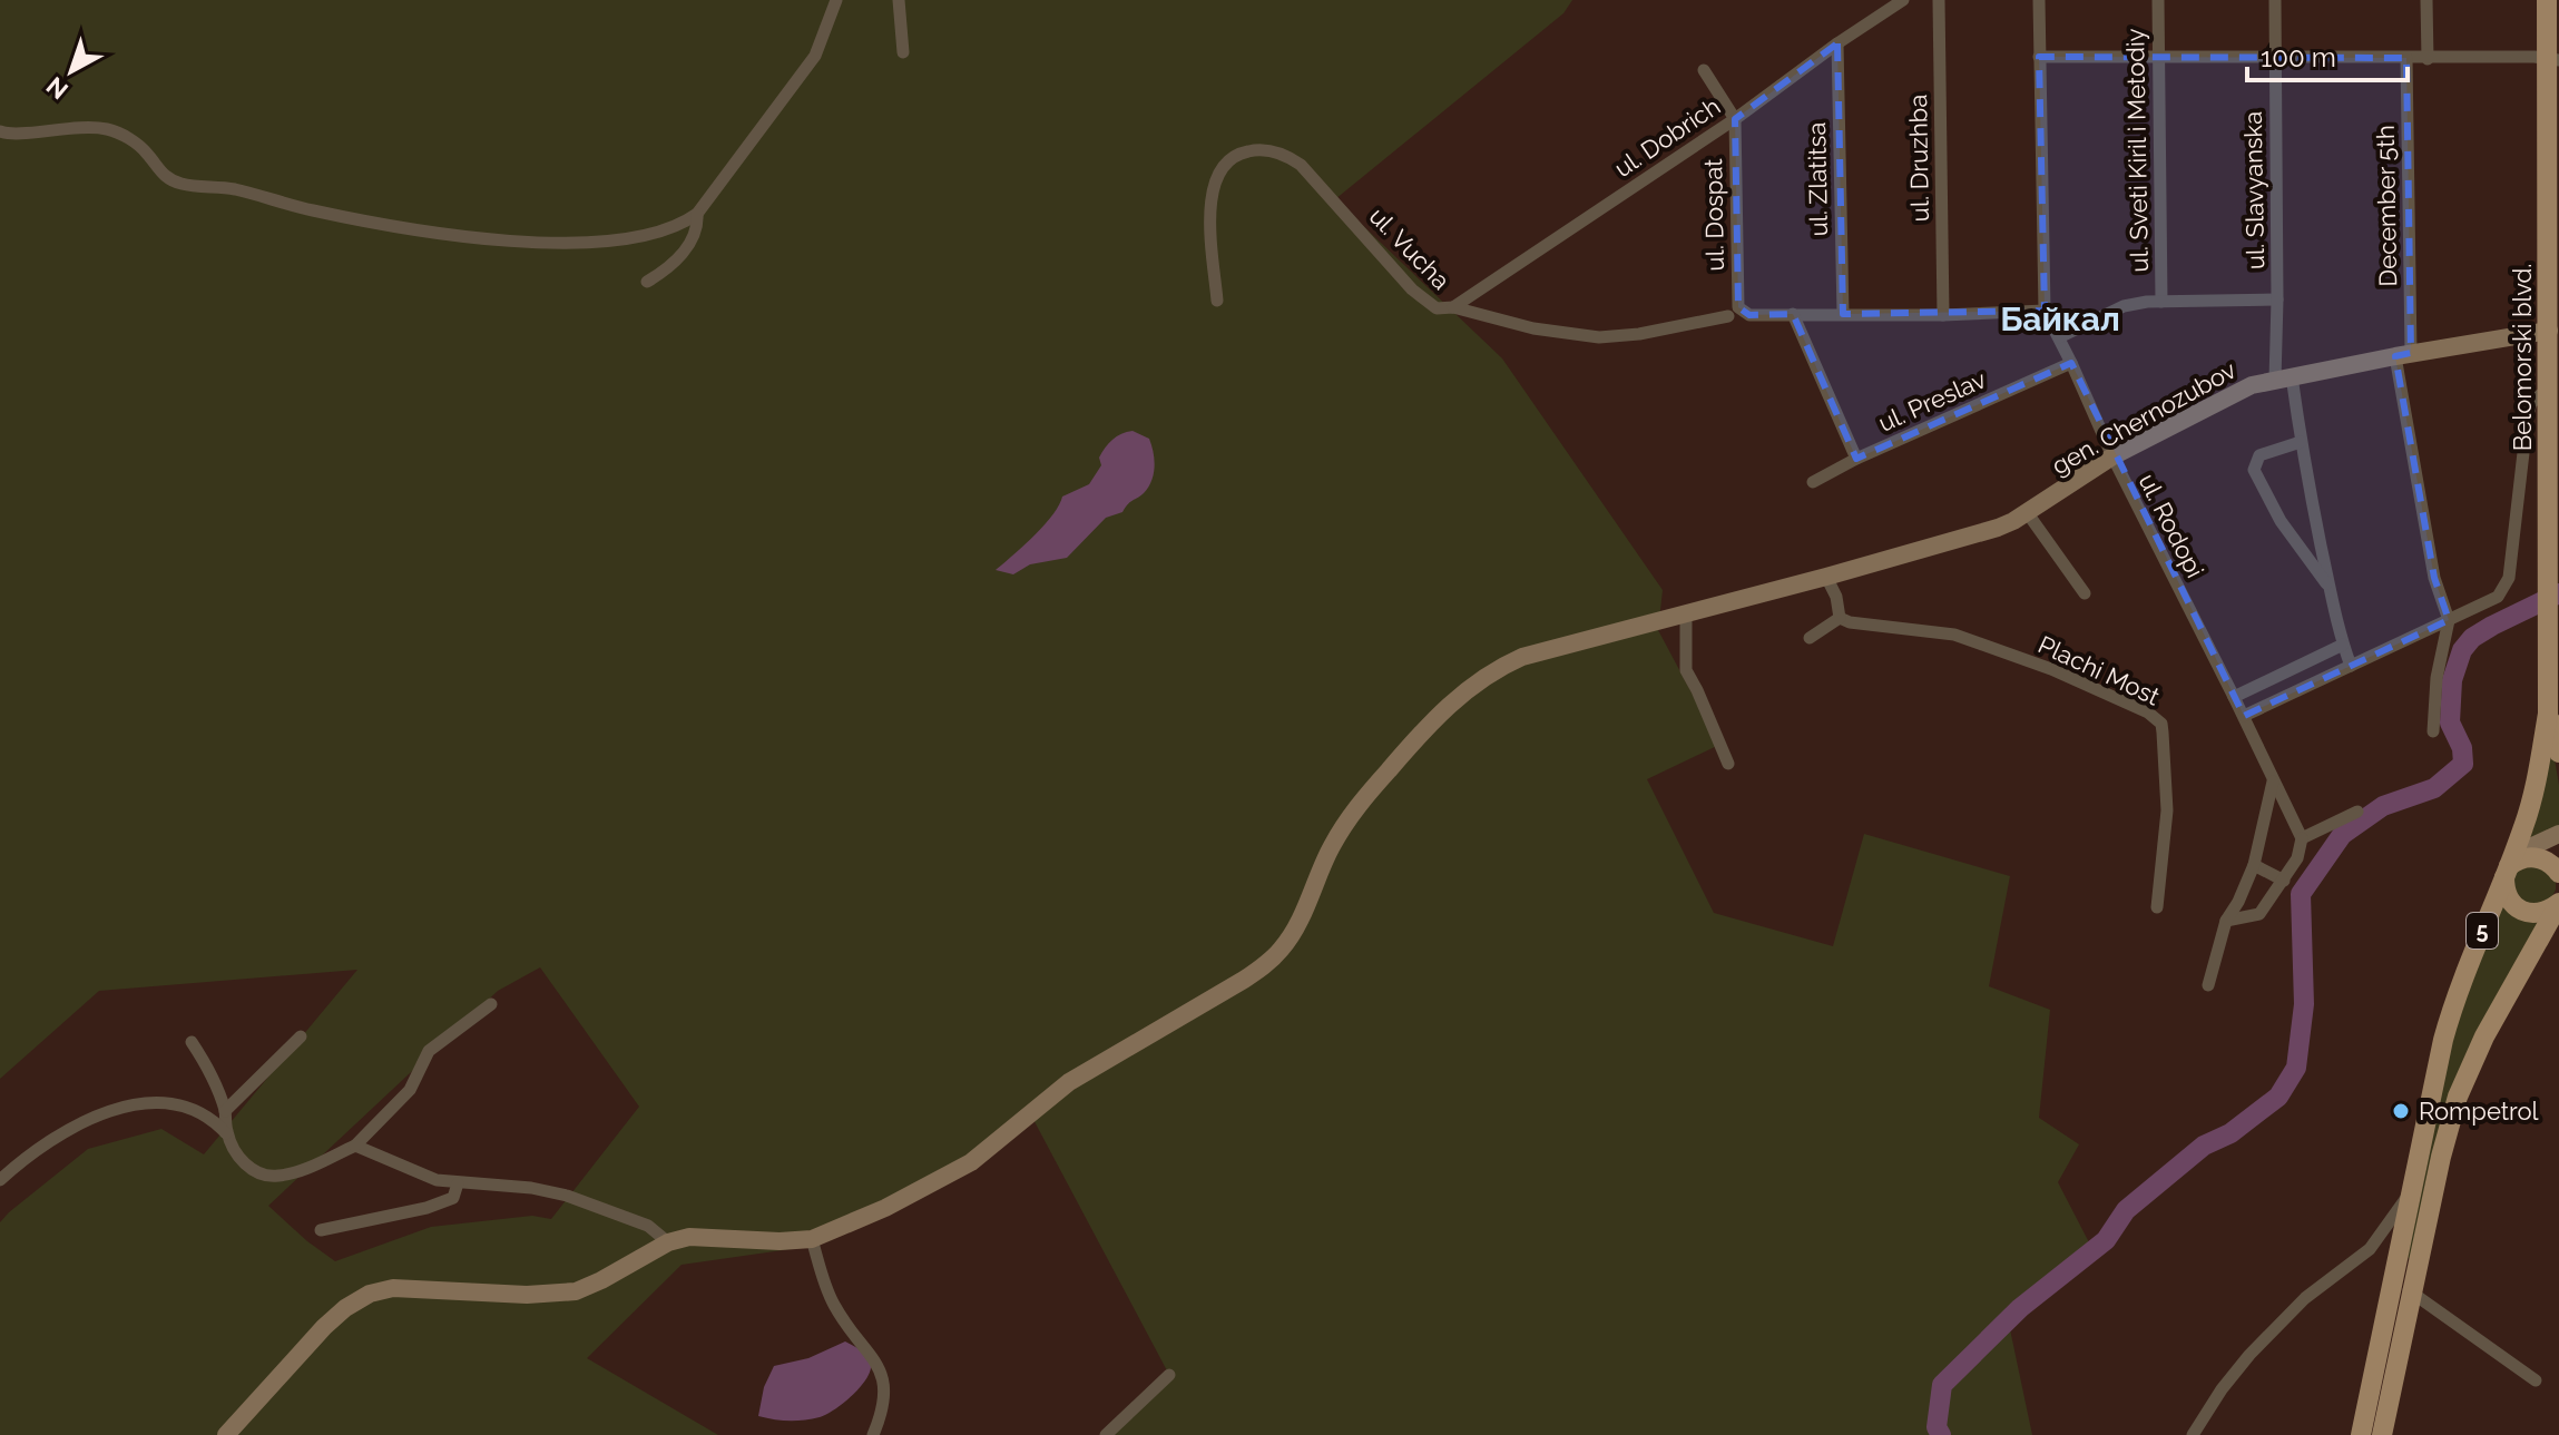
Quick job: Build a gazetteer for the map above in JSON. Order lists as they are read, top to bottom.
{
  "streets": {
    "main road": ["Belomorski blvd.", "5"],
    "street": [
      "ul. Dobrich",
      "ul. Sveti Kiril i Metodiy",
      "ul. Druzhba",
      "ul. Zlatitsa",
      "ul. Slavyanska",
      "December 5th",
      "ul. Dospat",
      "ul. Vucha",
      "ul. Preslav",
      "gen. Chernozubov",
      "ul. Rodopi",
      "Plachi Most"
    ]
  },
  "crossings": [
    ["ul. Dobrich", "ul. Zlatitsa"],
    ["ul. Dobrich", "ul. Dospat"],
    ["ul. Dobrich", "ul. Vucha"],
    ["ul. Druzhba", "ul. Vucha"],
    ["ul. Zlatitsa", "ul. Vucha"],
    ["ul. Slavyanska", "gen. Chernozubov"],
    ["December 5th", "gen. Chernozubov"],
    ["ul. Dospat", "ul. Vucha"],
    ["ul. Vucha", "ul. Rodopi"],
    ["Belomorski blvd.", "gen. Chernozubov"],
    ["Belomorski blvd.", "5"],
    ["ul. Preslav", "ul. Rodopi"],
    ["gen. Chernozubov", "ul. Rodopi"]
  ],
  "districts": ["Байкал"],
  "places": ["Rompetrol"],
  "scale_bar": "100 m",
  "north": "bottom left"
}
